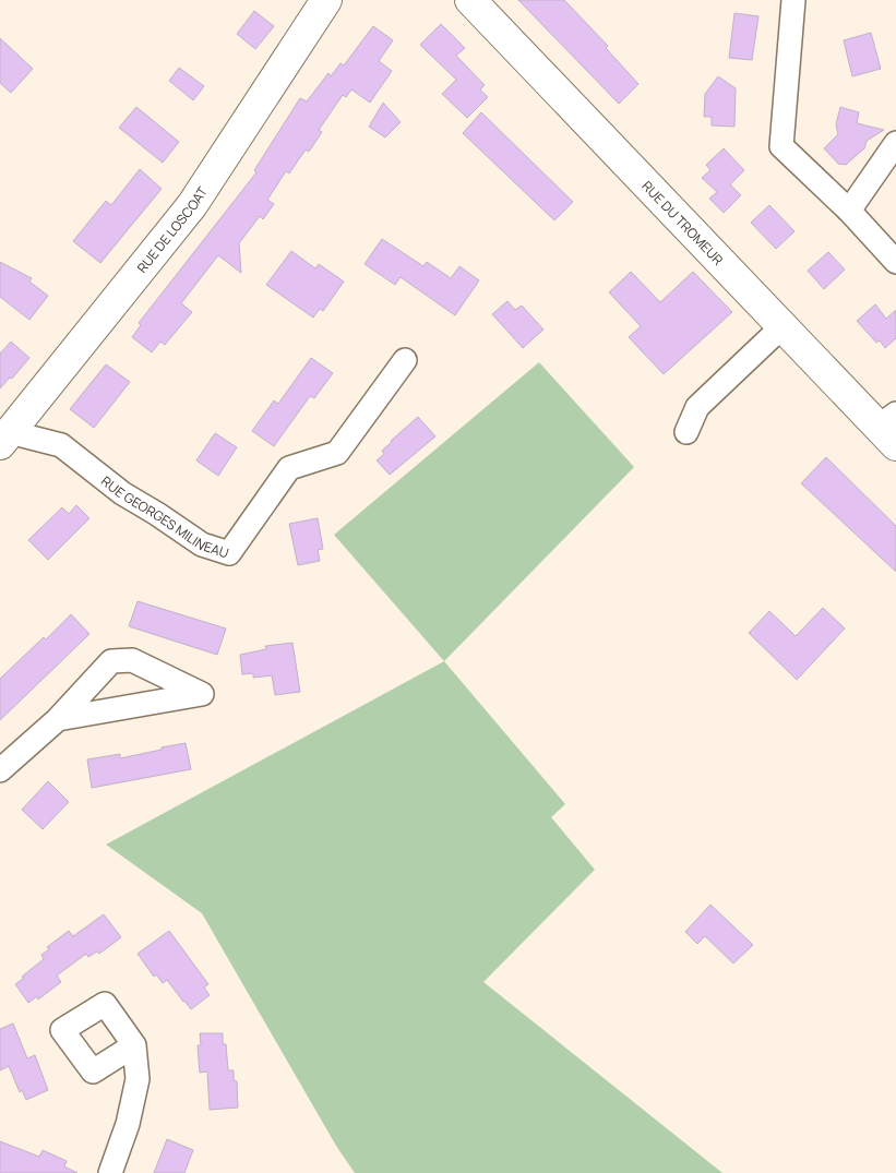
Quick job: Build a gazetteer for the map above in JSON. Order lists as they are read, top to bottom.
{
  "streets": {
    "main road": ["RUE DU TROMEUR", "RUE DE LOSCOAT"],
    "street": ["RUE GEORGES MILINEAU"]
  },
  "crossings": [
    ["RUE DE LOSCOAT", "RUE GEORGES MILINEAU"]
  ]
}
